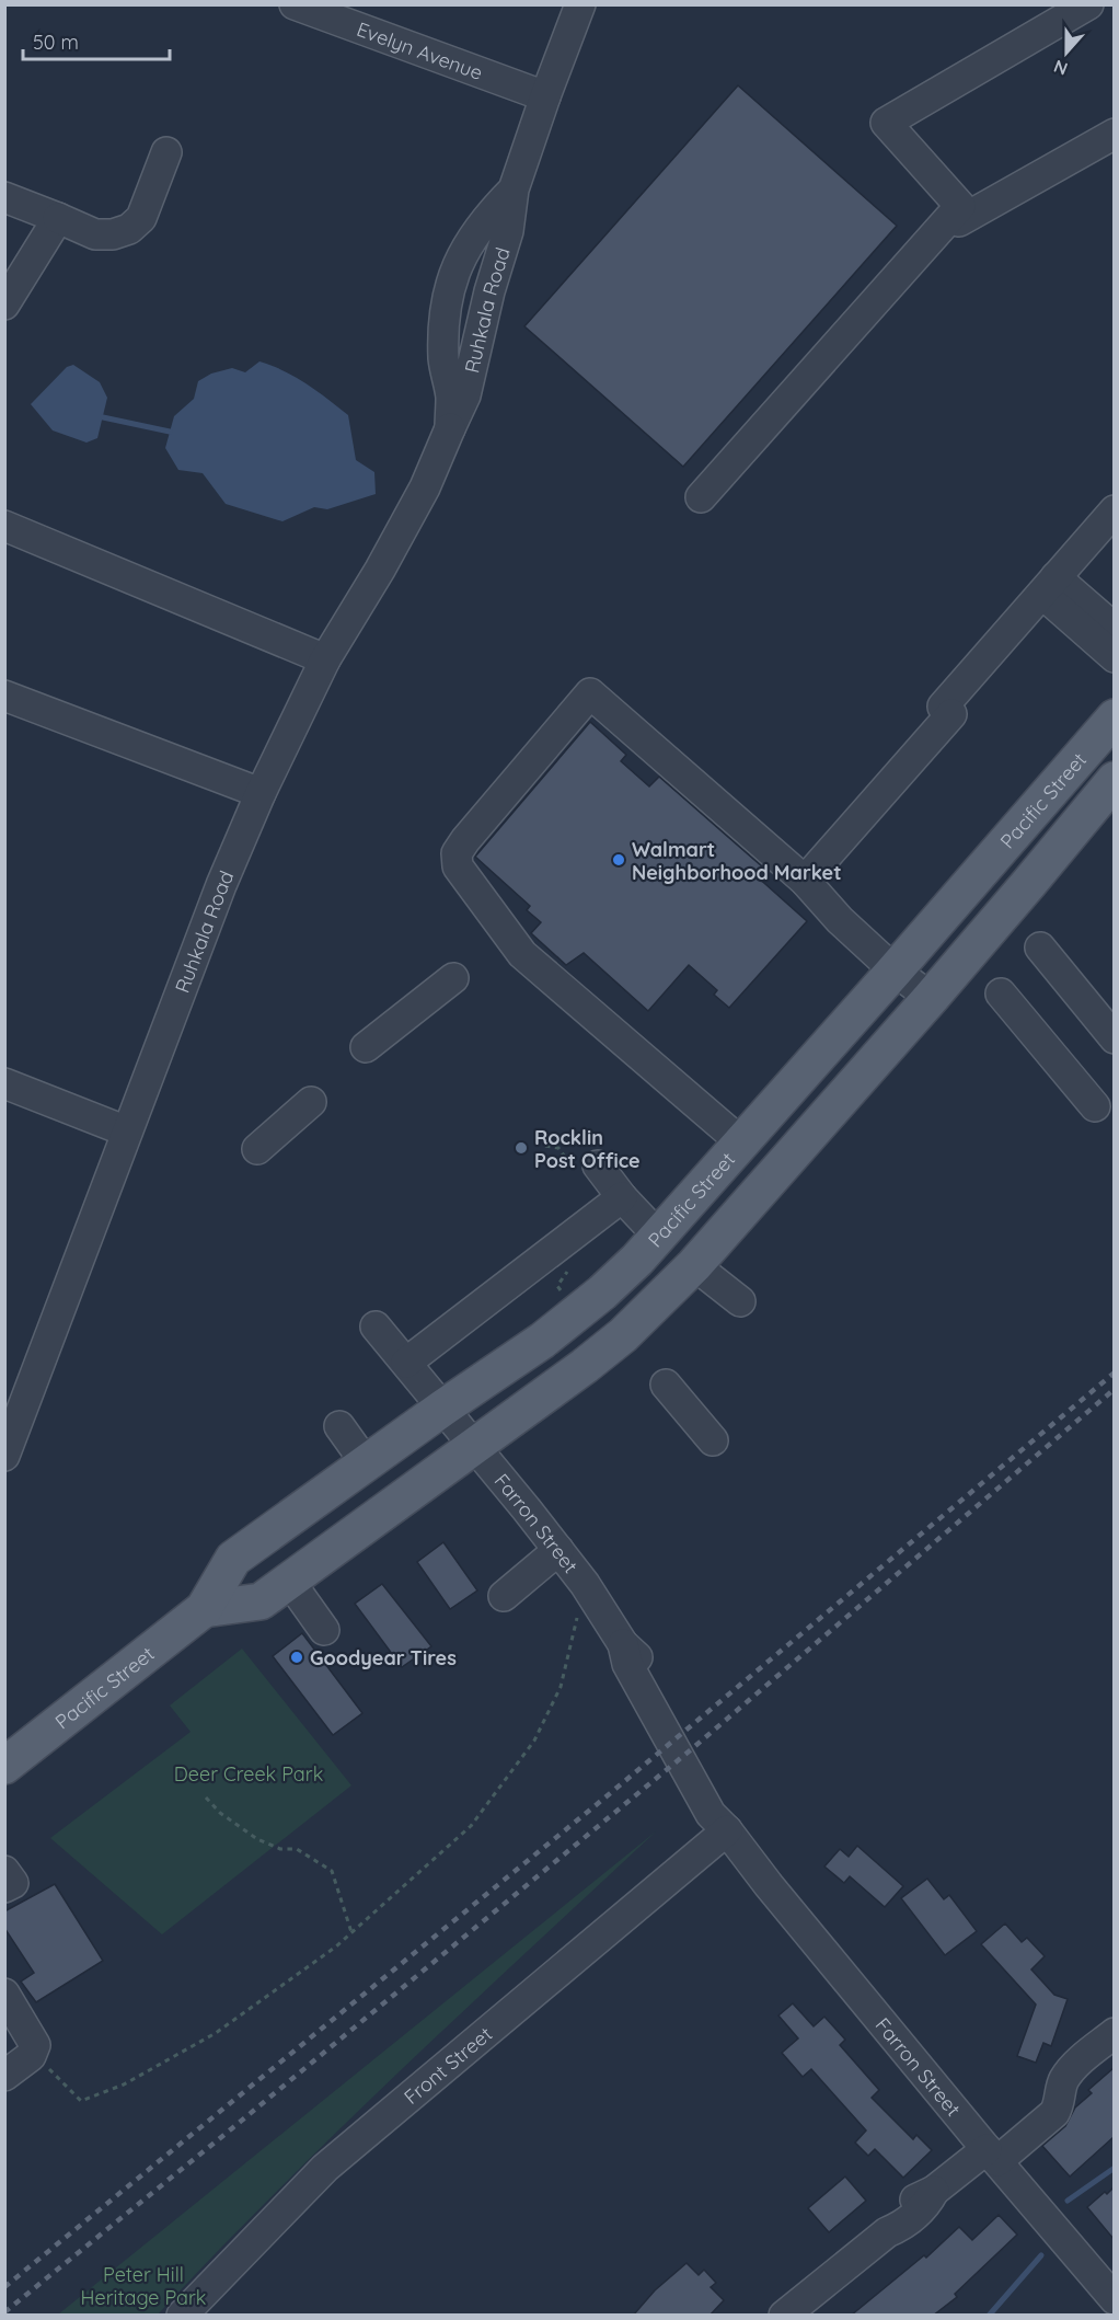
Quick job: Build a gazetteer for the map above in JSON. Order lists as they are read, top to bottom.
{
  "streets": {
    "main road": ["Pacific Street"],
    "street": [
      "Evelyn Avenue",
      "Ruhkala Road",
      "Farron Street",
      "Front Street"
    ]
  },
  "crossings": [
    ["Evelyn Avenue", "Ruhkala Road"],
    ["Pacific Street", "Farron Street"],
    ["Farron Street", "Front Street"]
  ],
  "parks": ["Deer Creek Park", "Peter Hill Heritage Park"],
  "places": ["Walmart Neighborhood Market", "Rocklin Post Office", "Goodyear Tires"],
  "scale_bar": "50 m",
  "north": "bottom"
}
